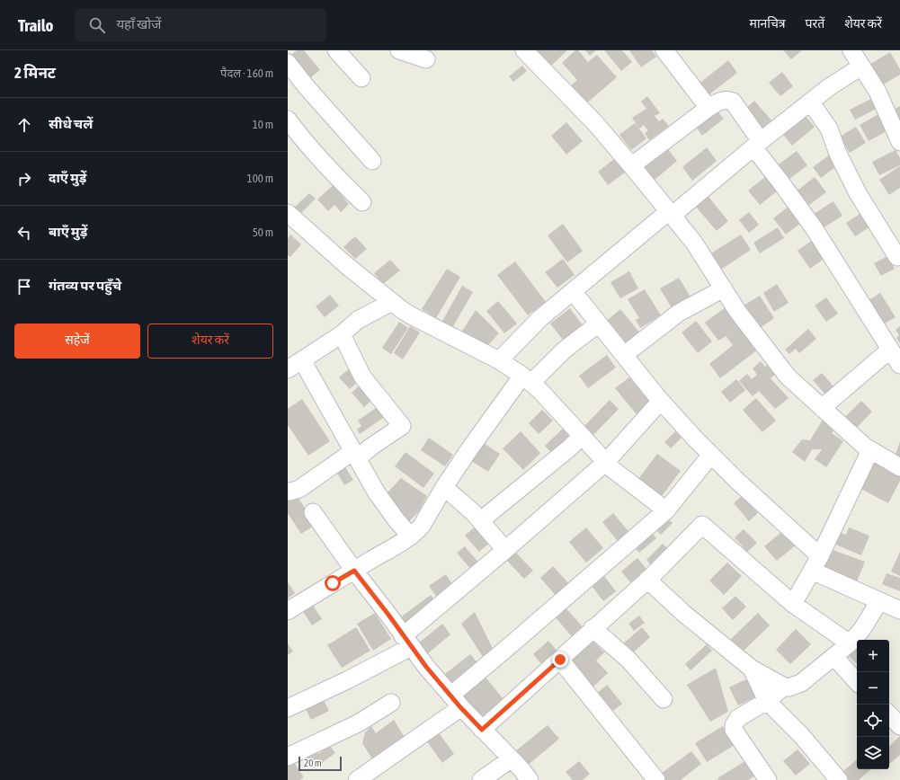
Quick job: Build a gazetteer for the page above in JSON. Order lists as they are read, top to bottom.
{
  "scale_bar": "20 m",
  "page": {
    "header": "Trailo",
    "search": "यहाँ खोजें",
    "nav": ["मानचित्र", "परतें", "शेयर करें"],
    "heading": ["2 मिनट", "पैदल · 160 m"],
    "list": [
      ["सीधे चलें", "10 m"],
      ["दाएँ मुड़ें", "100 m"],
      ["बाएँ मुड़ें", "50 m"],
      "गंतव्य पर पहुँचे"
    ],
    "buttons": ["सहेजें", "शेयर करें"],
    "map_buttons": ["+", "−"],
    "scale": "20 m"
  }
}
